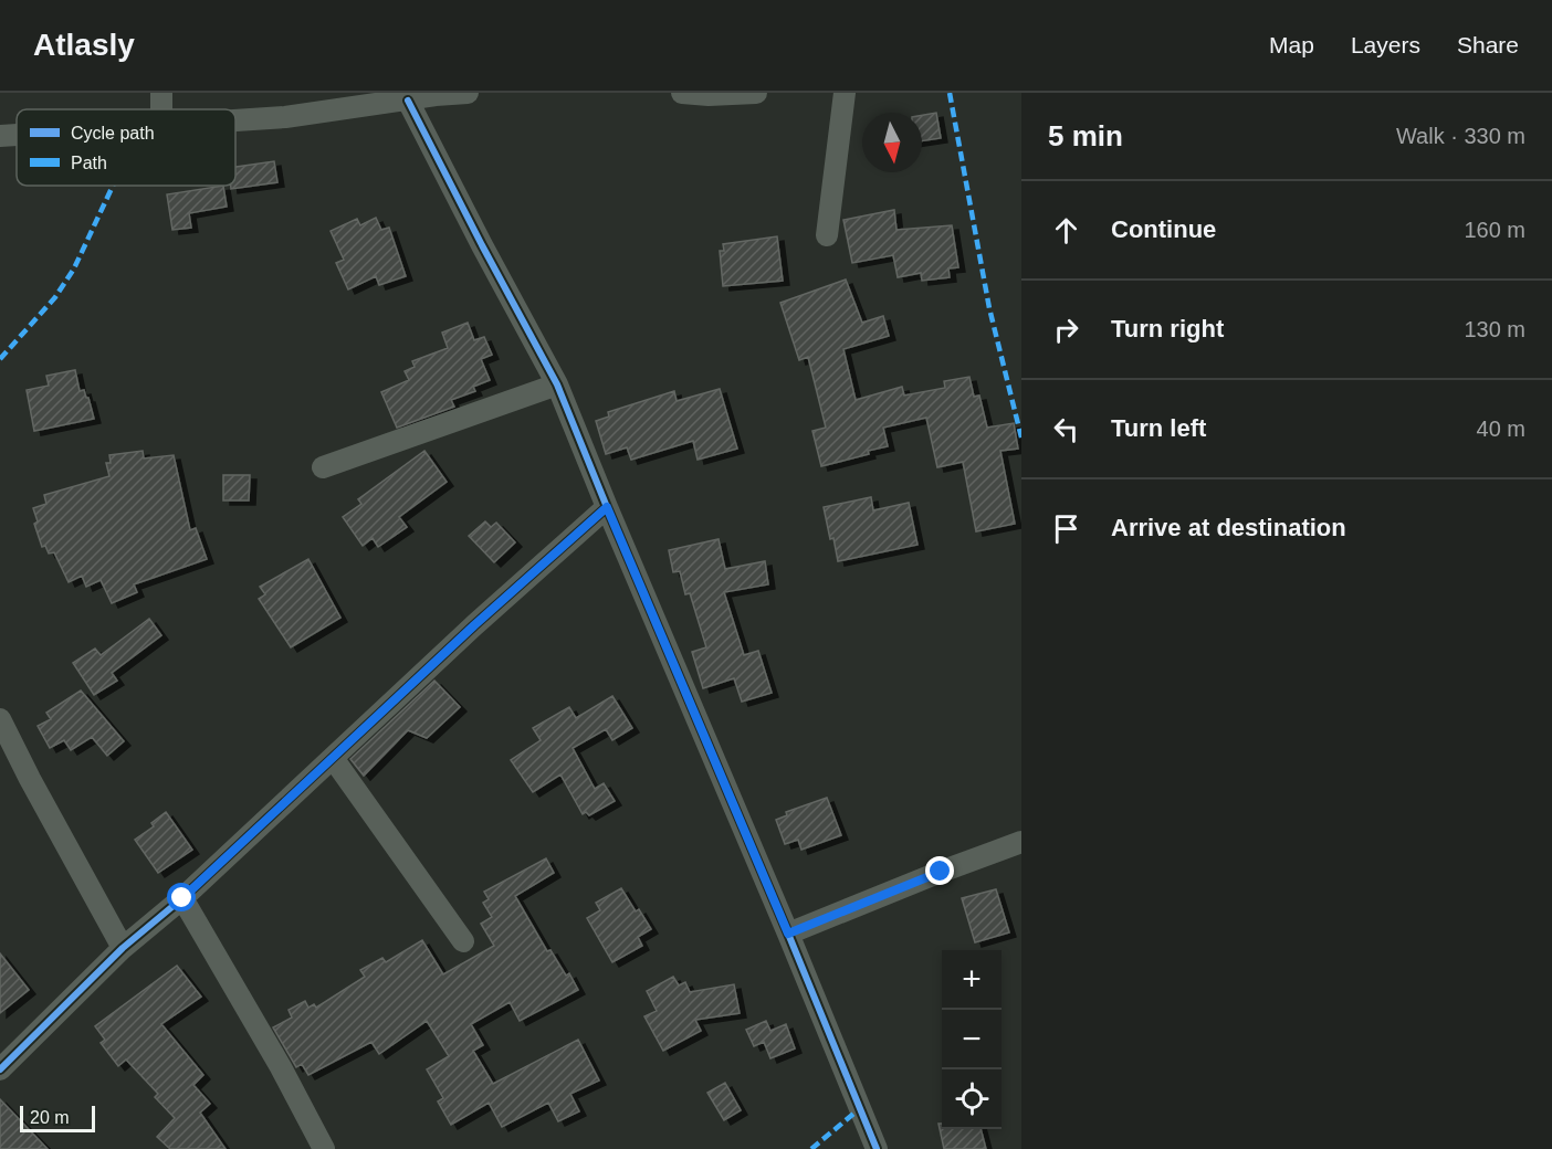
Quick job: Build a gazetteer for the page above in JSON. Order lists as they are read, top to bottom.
{
  "legend": ["Cycle path", "Path"],
  "scale_bar": "20 m",
  "north": "bottom",
  "page": {
    "header": "Atlasly",
    "nav": ["Map", "Layers", "Share"],
    "heading": ["5 min", "Walk · 330 m"],
    "list": [
      ["Continue", "160 m"],
      ["Turn right", "130 m"],
      ["Turn left", "40 m"],
      "Arrive at destination"
    ],
    "map_buttons": ["+", "−"],
    "scale": "20 m"
  }
}
